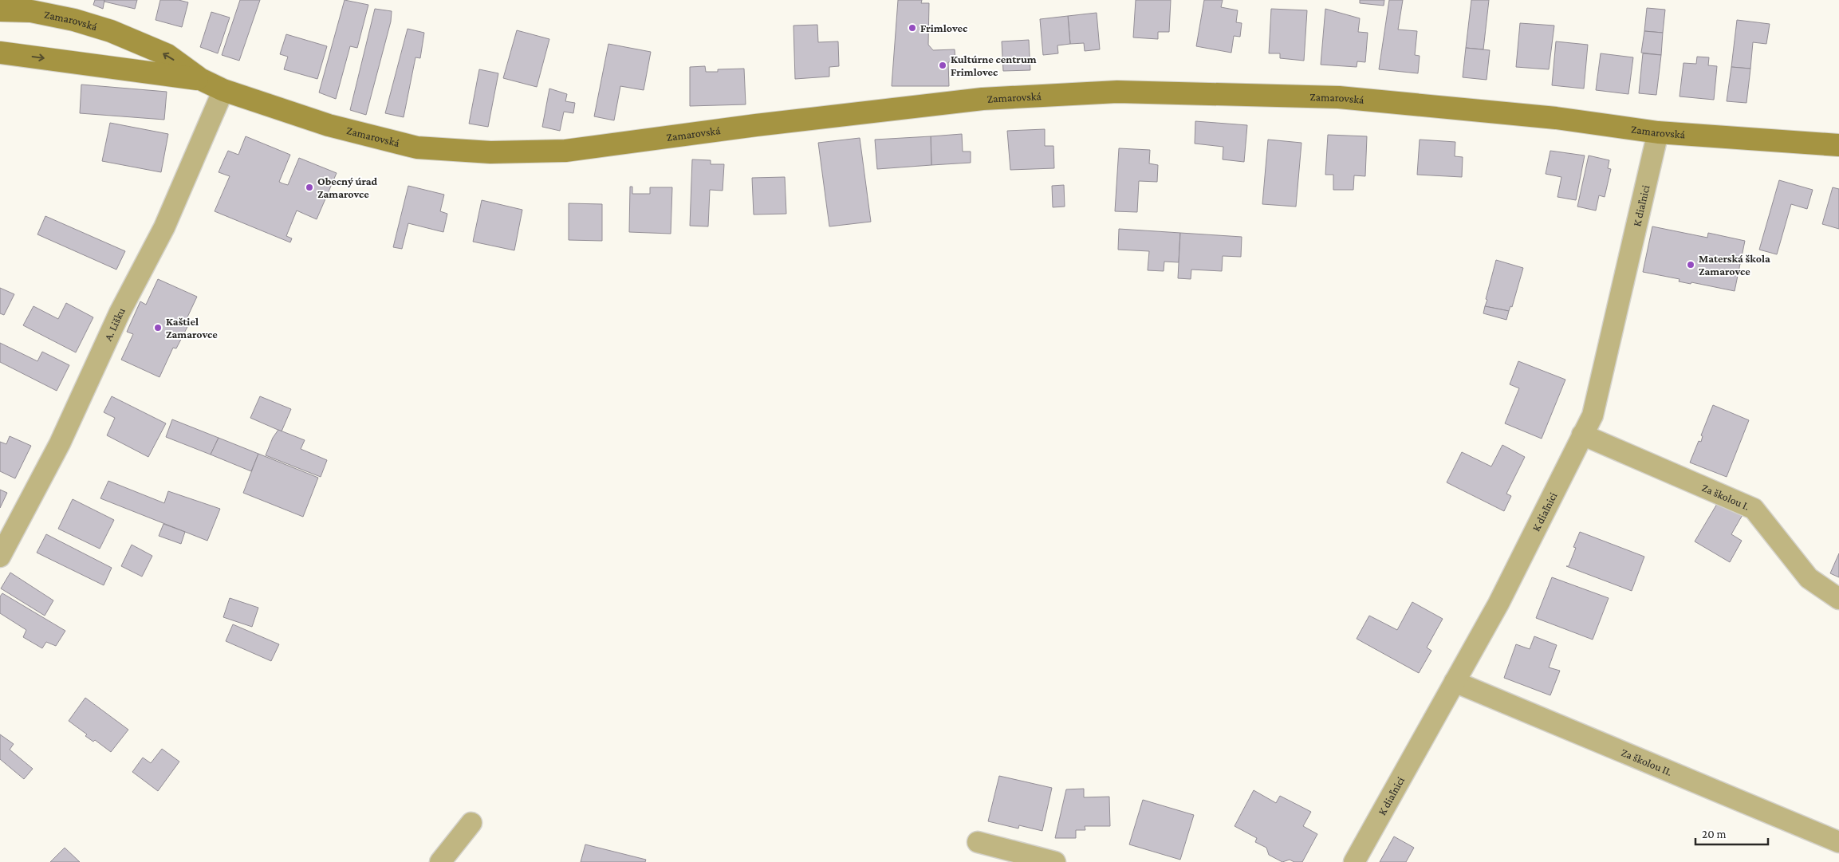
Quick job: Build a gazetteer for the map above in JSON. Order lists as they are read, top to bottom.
{
  "streets": {
    "main road": ["Zamarovská"],
    "street": [
      "K diaľnici",
      "A. Lišku",
      "Za školou I.",
      "Za školou II."
    ]
  },
  "crossings": [
    ["Zamarovská", "K diaľnici"],
    ["Zamarovská", "A. Lišku"],
    ["K diaľnici", "Za školou I."],
    ["K diaľnici", "Za školou II."]
  ],
  "places": [
    "Frimlovec",
    "Kultúrne centrum Frimlovec",
    "Obecný úrad Zamarovce",
    "Materská škola Zamarovce",
    "Kaštiel Zamarovce"
  ],
  "scale_bar": "20 m"
}
